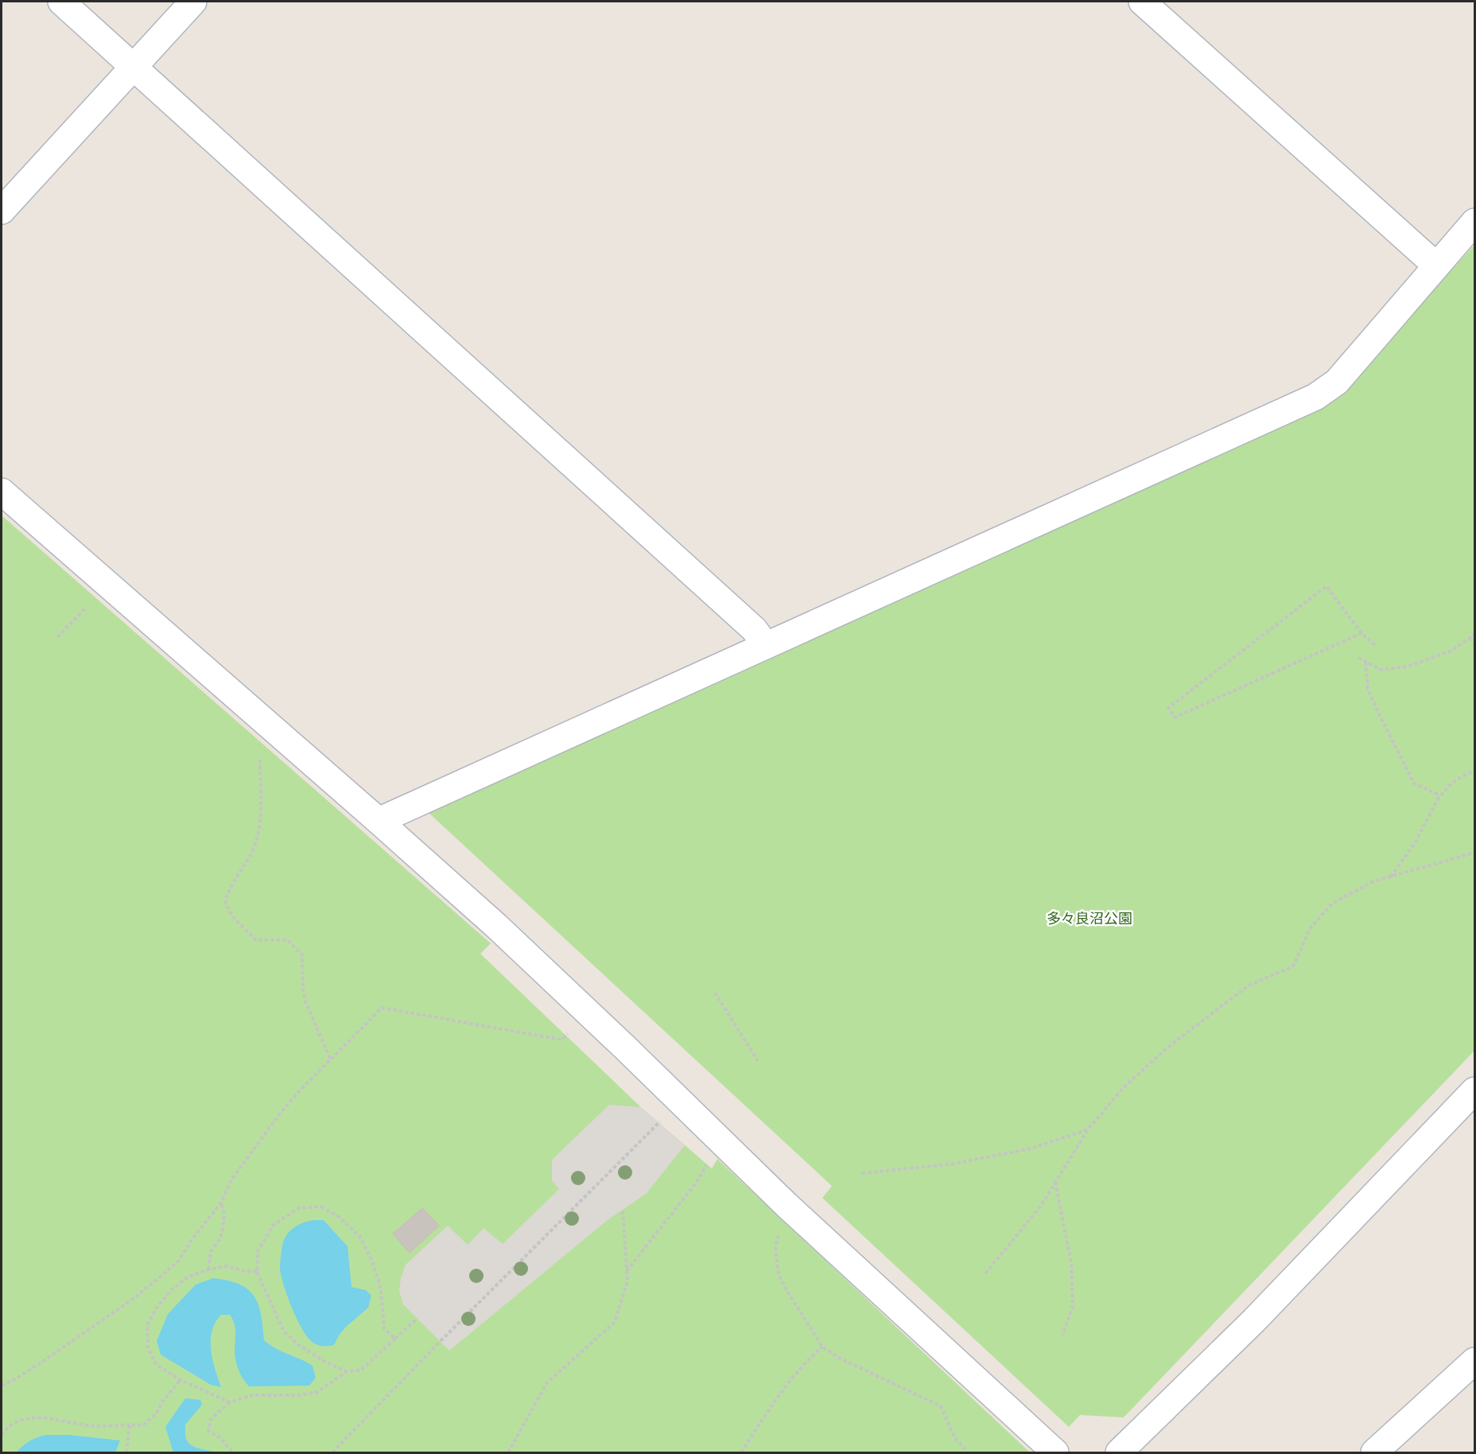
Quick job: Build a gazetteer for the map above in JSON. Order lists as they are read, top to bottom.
{
  "parks": ["多々良沼公園"]
}
